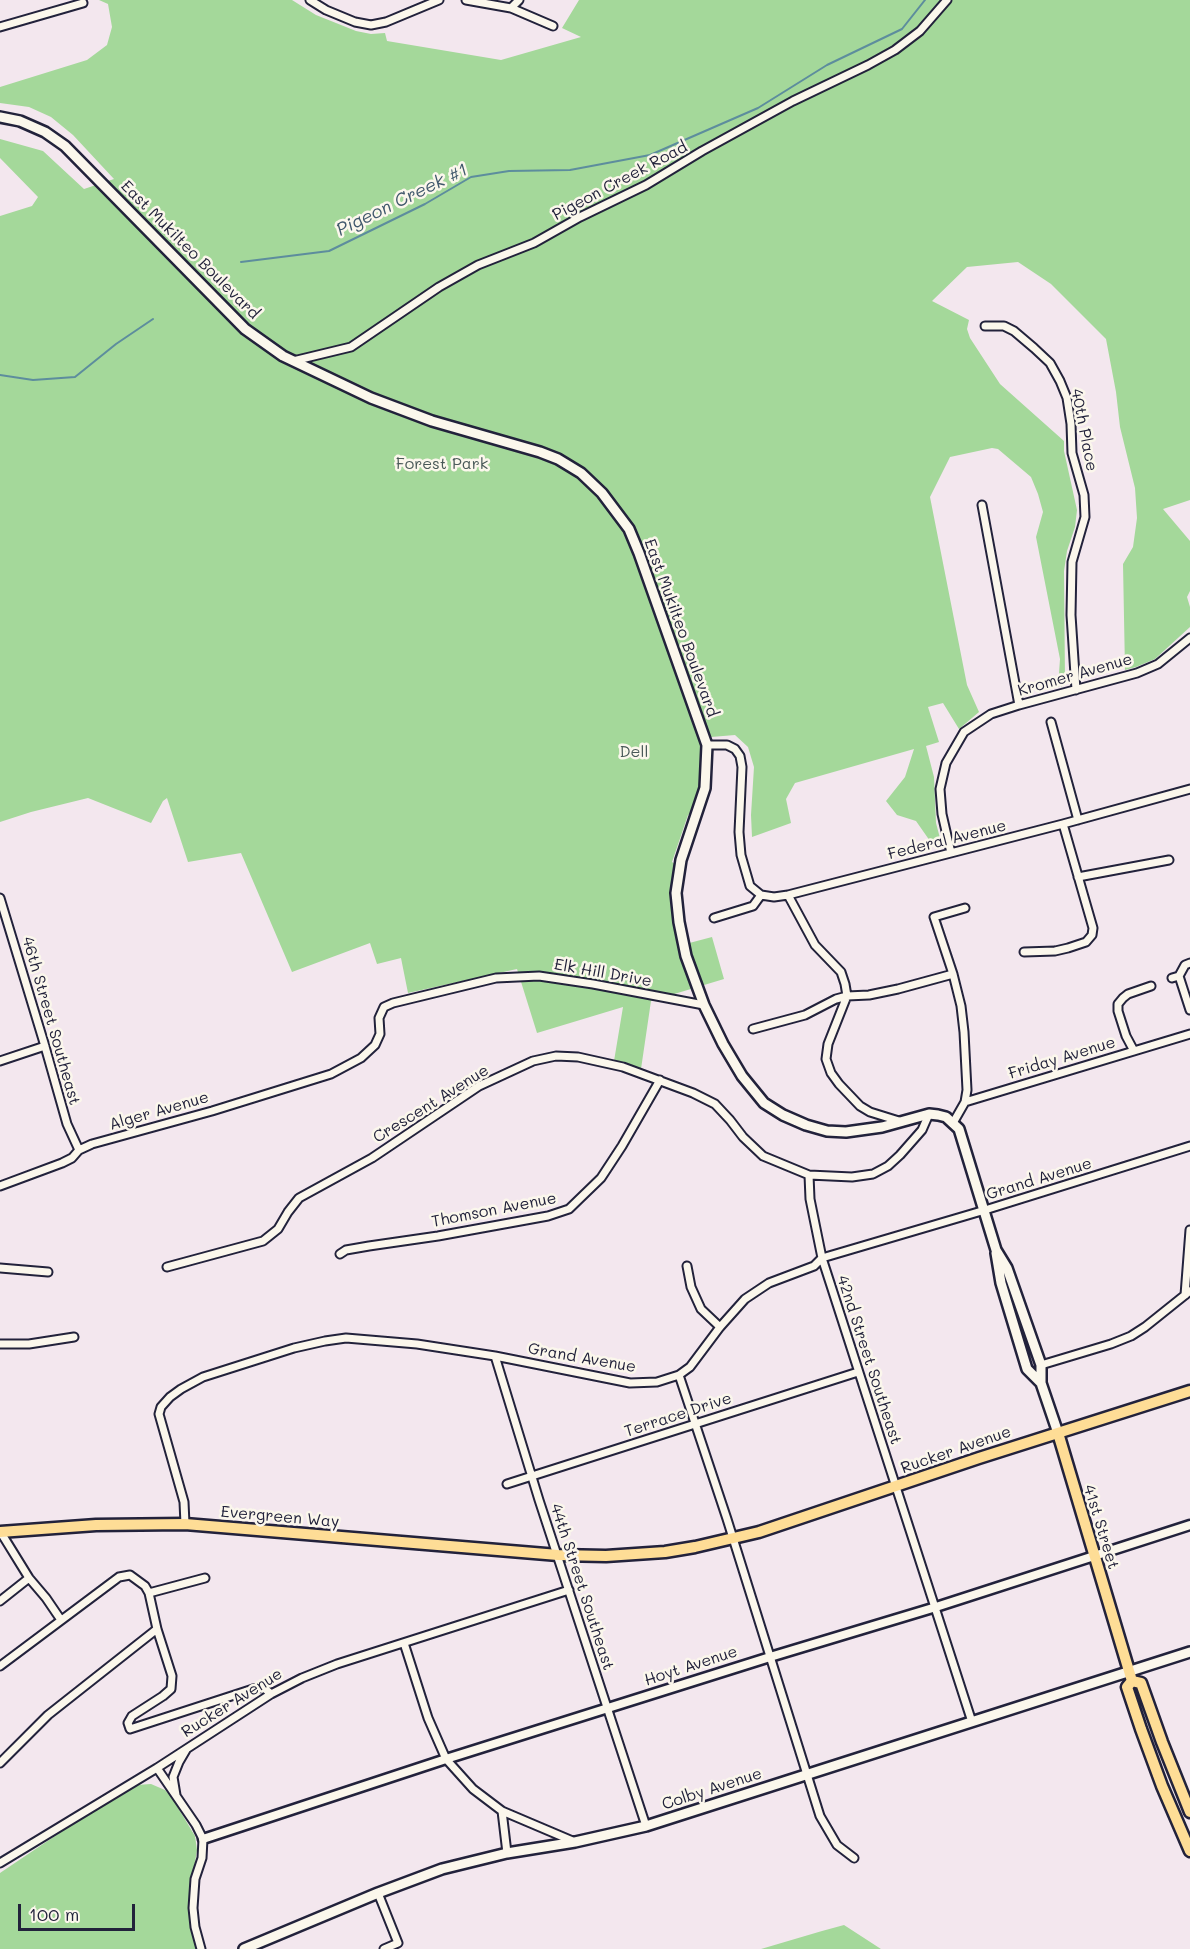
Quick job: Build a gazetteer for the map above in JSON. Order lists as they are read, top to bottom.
{
  "streets": {
    "main road": [
      "East Mukilteo Boulevard",
      "Rucker Avenue",
      "Evergreen Way",
      "41st Street",
      "Colby Avenue"
    ],
    "street": [
      "Pigeon Creek Road",
      "40th Place",
      "Kromer Avenue",
      "Federal Avenue",
      "Elk Hill Drive",
      "46th Street Southeast",
      "Friday Avenue",
      "Crescent Avenue",
      "Alger Avenue",
      "Grand Avenue",
      "Thomson Avenue",
      "42nd Street Southeast",
      "Terrace Drive",
      "44th Street Southeast",
      "Hoyt Avenue"
    ]
  },
  "crossings": [
    ["Pigeon Creek Road", "East Mukilteo Boulevard"],
    ["East Mukilteo Boulevard", "Elk Hill Drive"],
    ["East Mukilteo Boulevard", "Crescent Avenue"],
    ["40th Place", "Kromer Avenue"],
    ["Kromer Avenue", "Federal Avenue"],
    ["Elk Hill Drive", "Alger Avenue"],
    ["46th Street Southeast", "Alger Avenue"],
    ["Crescent Avenue", "Thomson Avenue"],
    ["Crescent Avenue", "42nd Street Southeast"],
    ["Grand Avenue", "42nd Street Southeast"],
    ["Grand Avenue", "Evergreen Way"],
    ["Grand Avenue", "41st Street"],
    ["Grand Avenue", "44th Street Southeast"],
    ["42nd Street Southeast", "Terrace Drive"],
    ["42nd Street Southeast", "Rucker Avenue"],
    ["42nd Street Southeast", "Hoyt Avenue"],
    ["42nd Street Southeast", "Colby Avenue"],
    ["Terrace Drive", "44th Street Southeast"],
    ["Rucker Avenue", "Evergreen Way"],
    ["Rucker Avenue", "41st Street"],
    ["Rucker Avenue", "44th Street Southeast"],
    ["Evergreen Way", "44th Street Southeast"],
    ["41st Street", "Hoyt Avenue"],
    ["41st Street", "Colby Avenue"],
    ["44th Street Southeast", "Hoyt Avenue"],
    ["44th Street Southeast", "Colby Avenue"]
  ],
  "water": ["Pigeon Creek #1"],
  "parks": ["Forest Park", "Dell"],
  "scale_bar": "100 m"
}
